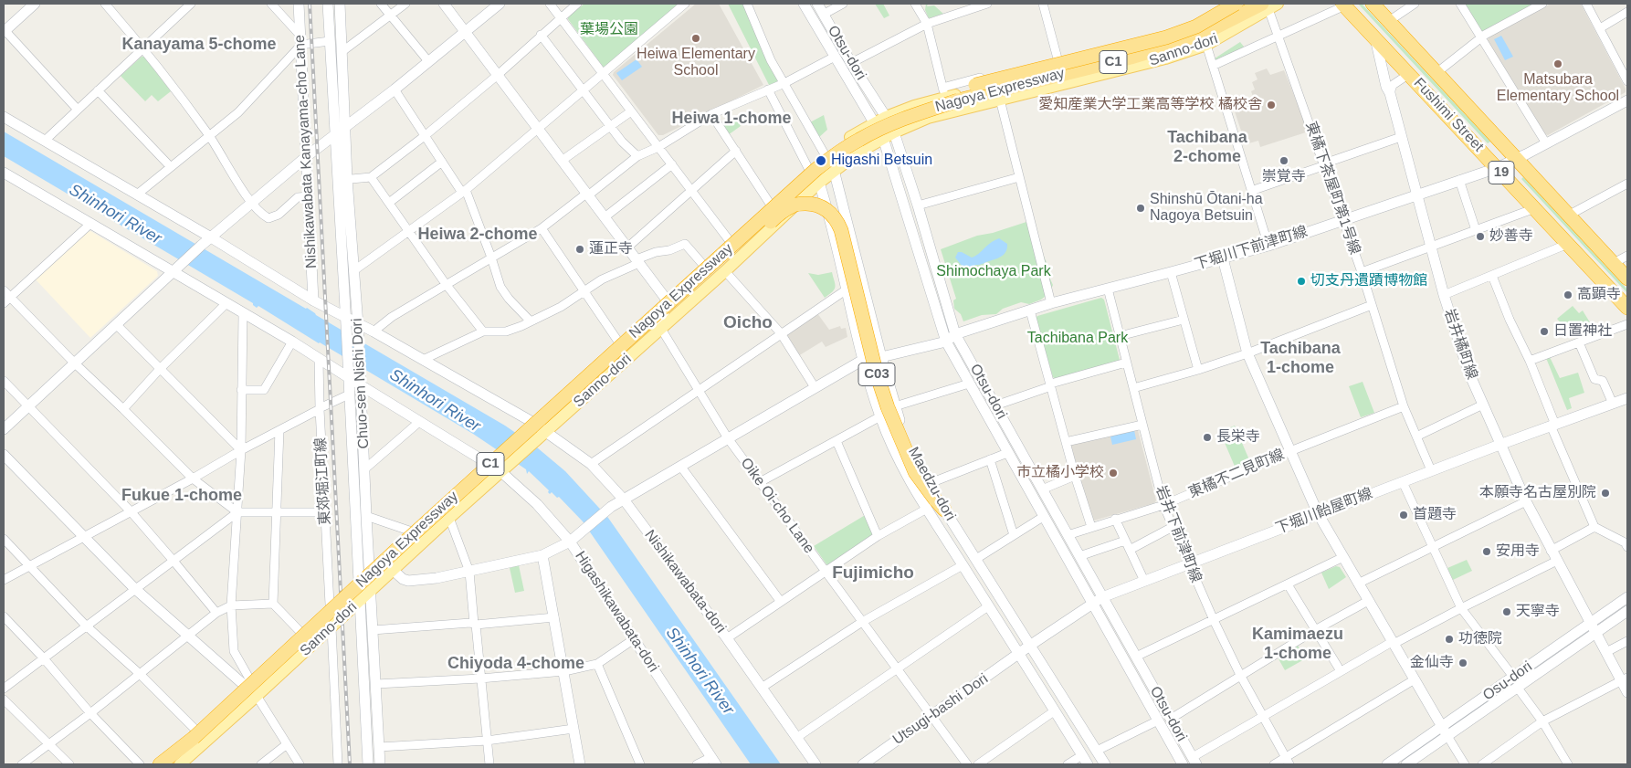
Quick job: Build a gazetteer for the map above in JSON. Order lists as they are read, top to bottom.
{
  "streets": {
    "highway": [
      "C1",
      "Nagoya Expressway",
      "Fushimi Street",
      "19",
      "C03"
    ],
    "main road": ["Sanno-dori"],
    "street": [
      "Otsu-dori",
      "Nishikawabata Kanayama-cho Lane",
      "東橘下茶屋町第1号線",
      "下堀川下前津町線",
      "岩井橘町線",
      "Chuo-sen Nishi Dori",
      "東橘不二見町線",
      "東郊堀江町線",
      "Maedzu-dori",
      "Oike Oi-cho Lane",
      "下堀川飴屋町線",
      "岩井下前津町線",
      "Nishikawabata-dori",
      "Higashikawabata-dori",
      "Osu-dori",
      "Utsugi-bashi Dori"
    ]
  },
  "crossings": [
    ["Sanno-dori", "Otsu-dori"],
    ["Sanno-dori", "Nagoya Expressway"],
    ["Sanno-dori", "東橘下茶屋町第1号線"],
    ["Sanno-dori", "Chuo-sen Nishi Dori"],
    ["Sanno-dori", "東郊堀江町線"],
    ["Sanno-dori", "Maedzu-dori"],
    ["Sanno-dori", "Oike Oi-cho Lane"],
    ["Sanno-dori", "Nishikawabata-dori"],
    ["Sanno-dori", "Higashikawabata-dori"],
    ["Otsu-dori", "下堀川下前津町線"],
    ["Otsu-dori", "東橘不二見町線"],
    ["Otsu-dori", "下堀川飴屋町線"],
    ["Nagoya Expressway", "東橘下茶屋町第1号線"],
    ["Nagoya Expressway", "C03"],
    ["Nagoya Expressway", "Chuo-sen Nishi Dori"],
    ["Fushimi Street", "下堀川下前津町線"],
    ["Fushimi Street", "岩井橘町線"],
    ["Nishikawabata Kanayama-cho Lane", "Nishikawabata-dori"],
    ["東橘下茶屋町第1号線", "下堀川下前津町線"],
    ["東橘下茶屋町第1号線", "東橘不二見町線"],
    ["東橘下茶屋町第1号線", "下堀川飴屋町線"],
    ["下堀川下前津町線", "岩井橘町線"],
    ["下堀川下前津町線", "Maedzu-dori"],
    ["下堀川下前津町線", "岩井下前津町線"],
    ["岩井橘町線", "下堀川飴屋町線"],
    ["岩井橘町線", "Osu-dori"],
    ["C03", "Maedzu-dori"],
    ["Chuo-sen Nishi Dori", "Nishikawabata-dori"],
    ["Chuo-sen Nishi Dori", "Higashikawabata-dori"],
    ["東橘不二見町線", "岩井下前津町線"],
    ["東郊堀江町線", "Higashikawabata-dori"],
    ["Maedzu-dori", "下堀川飴屋町線"],
    ["Maedzu-dori", "Utsugi-bashi Dori"],
    ["Oike Oi-cho Lane", "Utsugi-bashi Dori"],
    ["下堀川飴屋町線", "岩井下前津町線"],
    ["下堀川飴屋町線", "Utsugi-bashi Dori"]
  ],
  "districts": [
    "Kanayama 5-chome",
    "Heiwa 1-chome",
    "Tachibana 2-chome",
    "Heiwa 2-chome",
    "Oicho",
    "Tachibana 1-chome",
    "Fukue 1-chome",
    "Fujimicho",
    "Kamimaezu 1-chome",
    "Chiyoda 4-chome"
  ],
  "water": ["Shinhori River"],
  "parks": ["葉場公園", "Shimochaya Park", "Tachibana Park"],
  "places": [
    "Heiwa Elementary School",
    "Matsubara Elementary School",
    "愛知産業大学工業高等学校 橘校舎",
    "Higashi Betsuin",
    "崇覚寺",
    "Shinshū Ōtani-ha Nagoya Betsuin",
    "妙善寺",
    "蓮正寺",
    "切支丹遺蹟博物館",
    "高顕寺",
    "日置神社",
    "長栄寺",
    "市立橘小学校",
    "本願寺名古屋別院",
    "首題寺",
    "安用寺",
    "天寧寺",
    "功徳院",
    "金仙寺"
  ]
}
